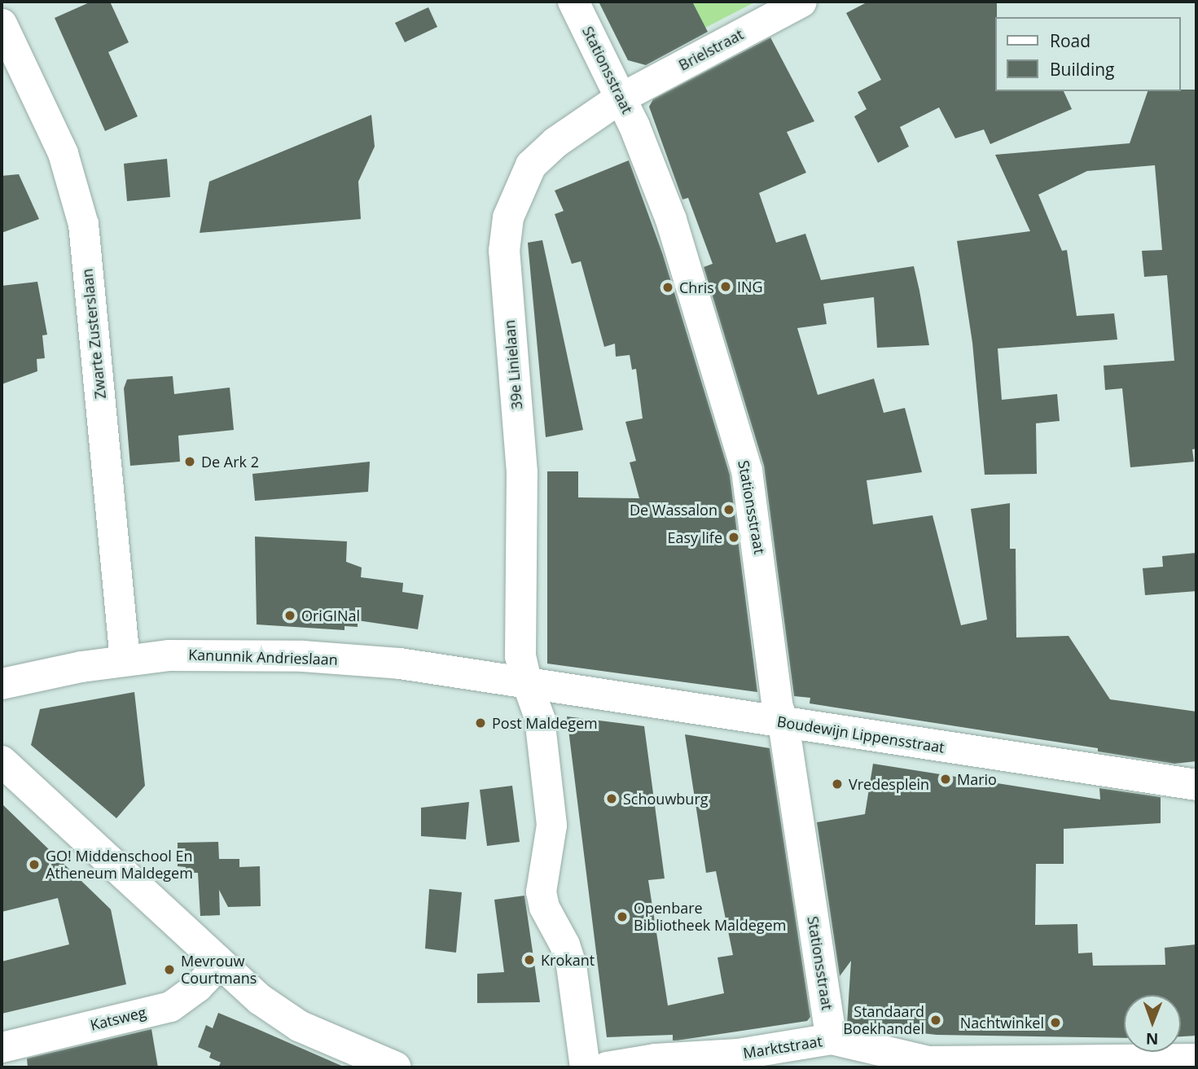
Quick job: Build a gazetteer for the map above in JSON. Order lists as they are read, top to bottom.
{
  "streets": {
    "street": [
      "Brielstraat",
      "Stationsstraat",
      "Zwarte Zusterslaan",
      "39e Linielaan",
      "Kanunnik Andrieslaan",
      "Boudewijn Lippensstraat",
      "Katsweg",
      "Marktstraat"
    ]
  },
  "crossings": [
    ["Brielstraat", "Stationsstraat"],
    ["Brielstraat", "39e Linielaan"],
    ["Stationsstraat", "39e Linielaan"],
    ["Stationsstraat", "Boudewijn Lippensstraat"],
    ["Stationsstraat", "Marktstraat"],
    ["Zwarte Zusterslaan", "Kanunnik Andrieslaan"],
    ["39e Linielaan", "Kanunnik Andrieslaan"],
    ["39e Linielaan", "Boudewijn Lippensstraat"],
    ["Kanunnik Andrieslaan", "Boudewijn Lippensstraat"]
  ],
  "places": [
    "ING",
    "Chris",
    "De Ark 2",
    "De Wassalon",
    "Easy life",
    "OriGINal",
    "Post Maldegem",
    "Mario",
    "Vredesplein",
    "Schouwburg",
    "GO! Middenschool En Atheneum Maldegem",
    "Openbare Bibliotheek Maldegem",
    "Krokant",
    "Mevrouw Courtmans",
    "Standaard Boekhandel",
    "Nachtwinkel"
  ],
  "legend": ["Road", "Building"],
  "north": "bottom"
}
